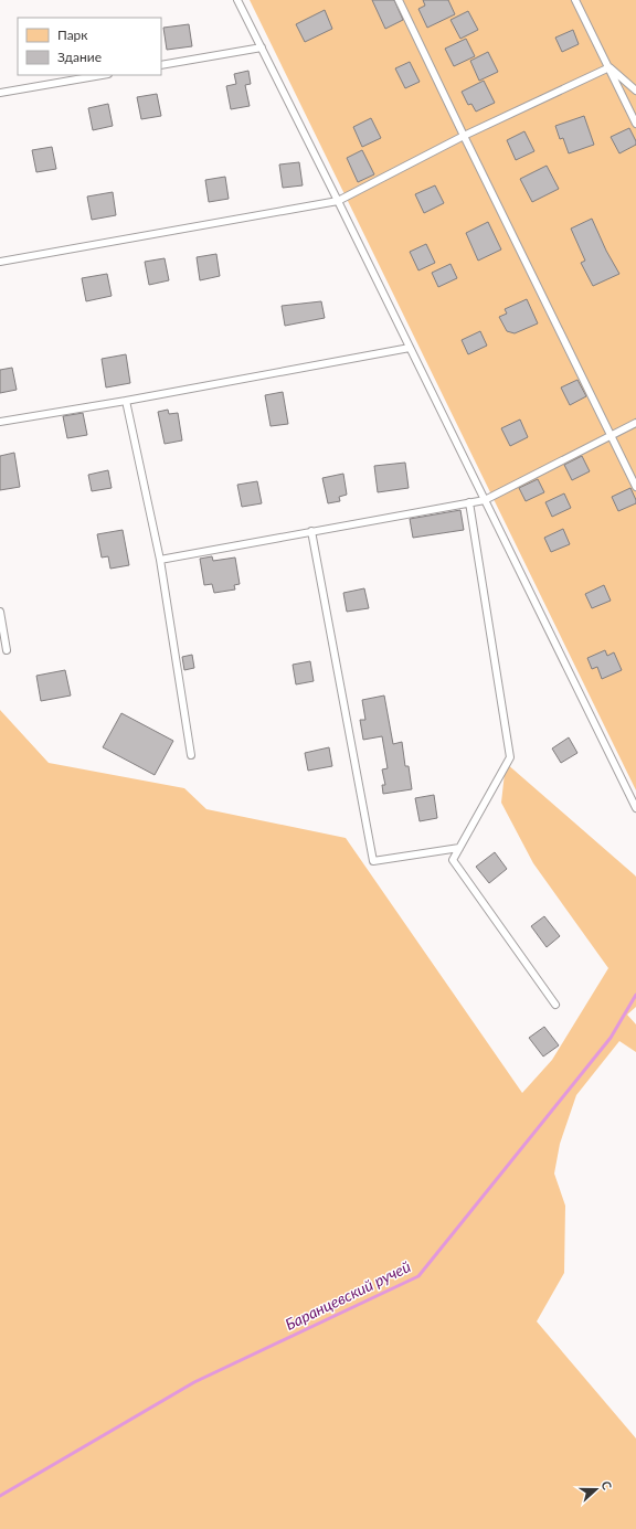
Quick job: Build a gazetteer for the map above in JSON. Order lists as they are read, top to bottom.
{
  "water": ["Баранцевский ручей"],
  "legend": ["Парк", "Здание"],
  "north": "right"
}
